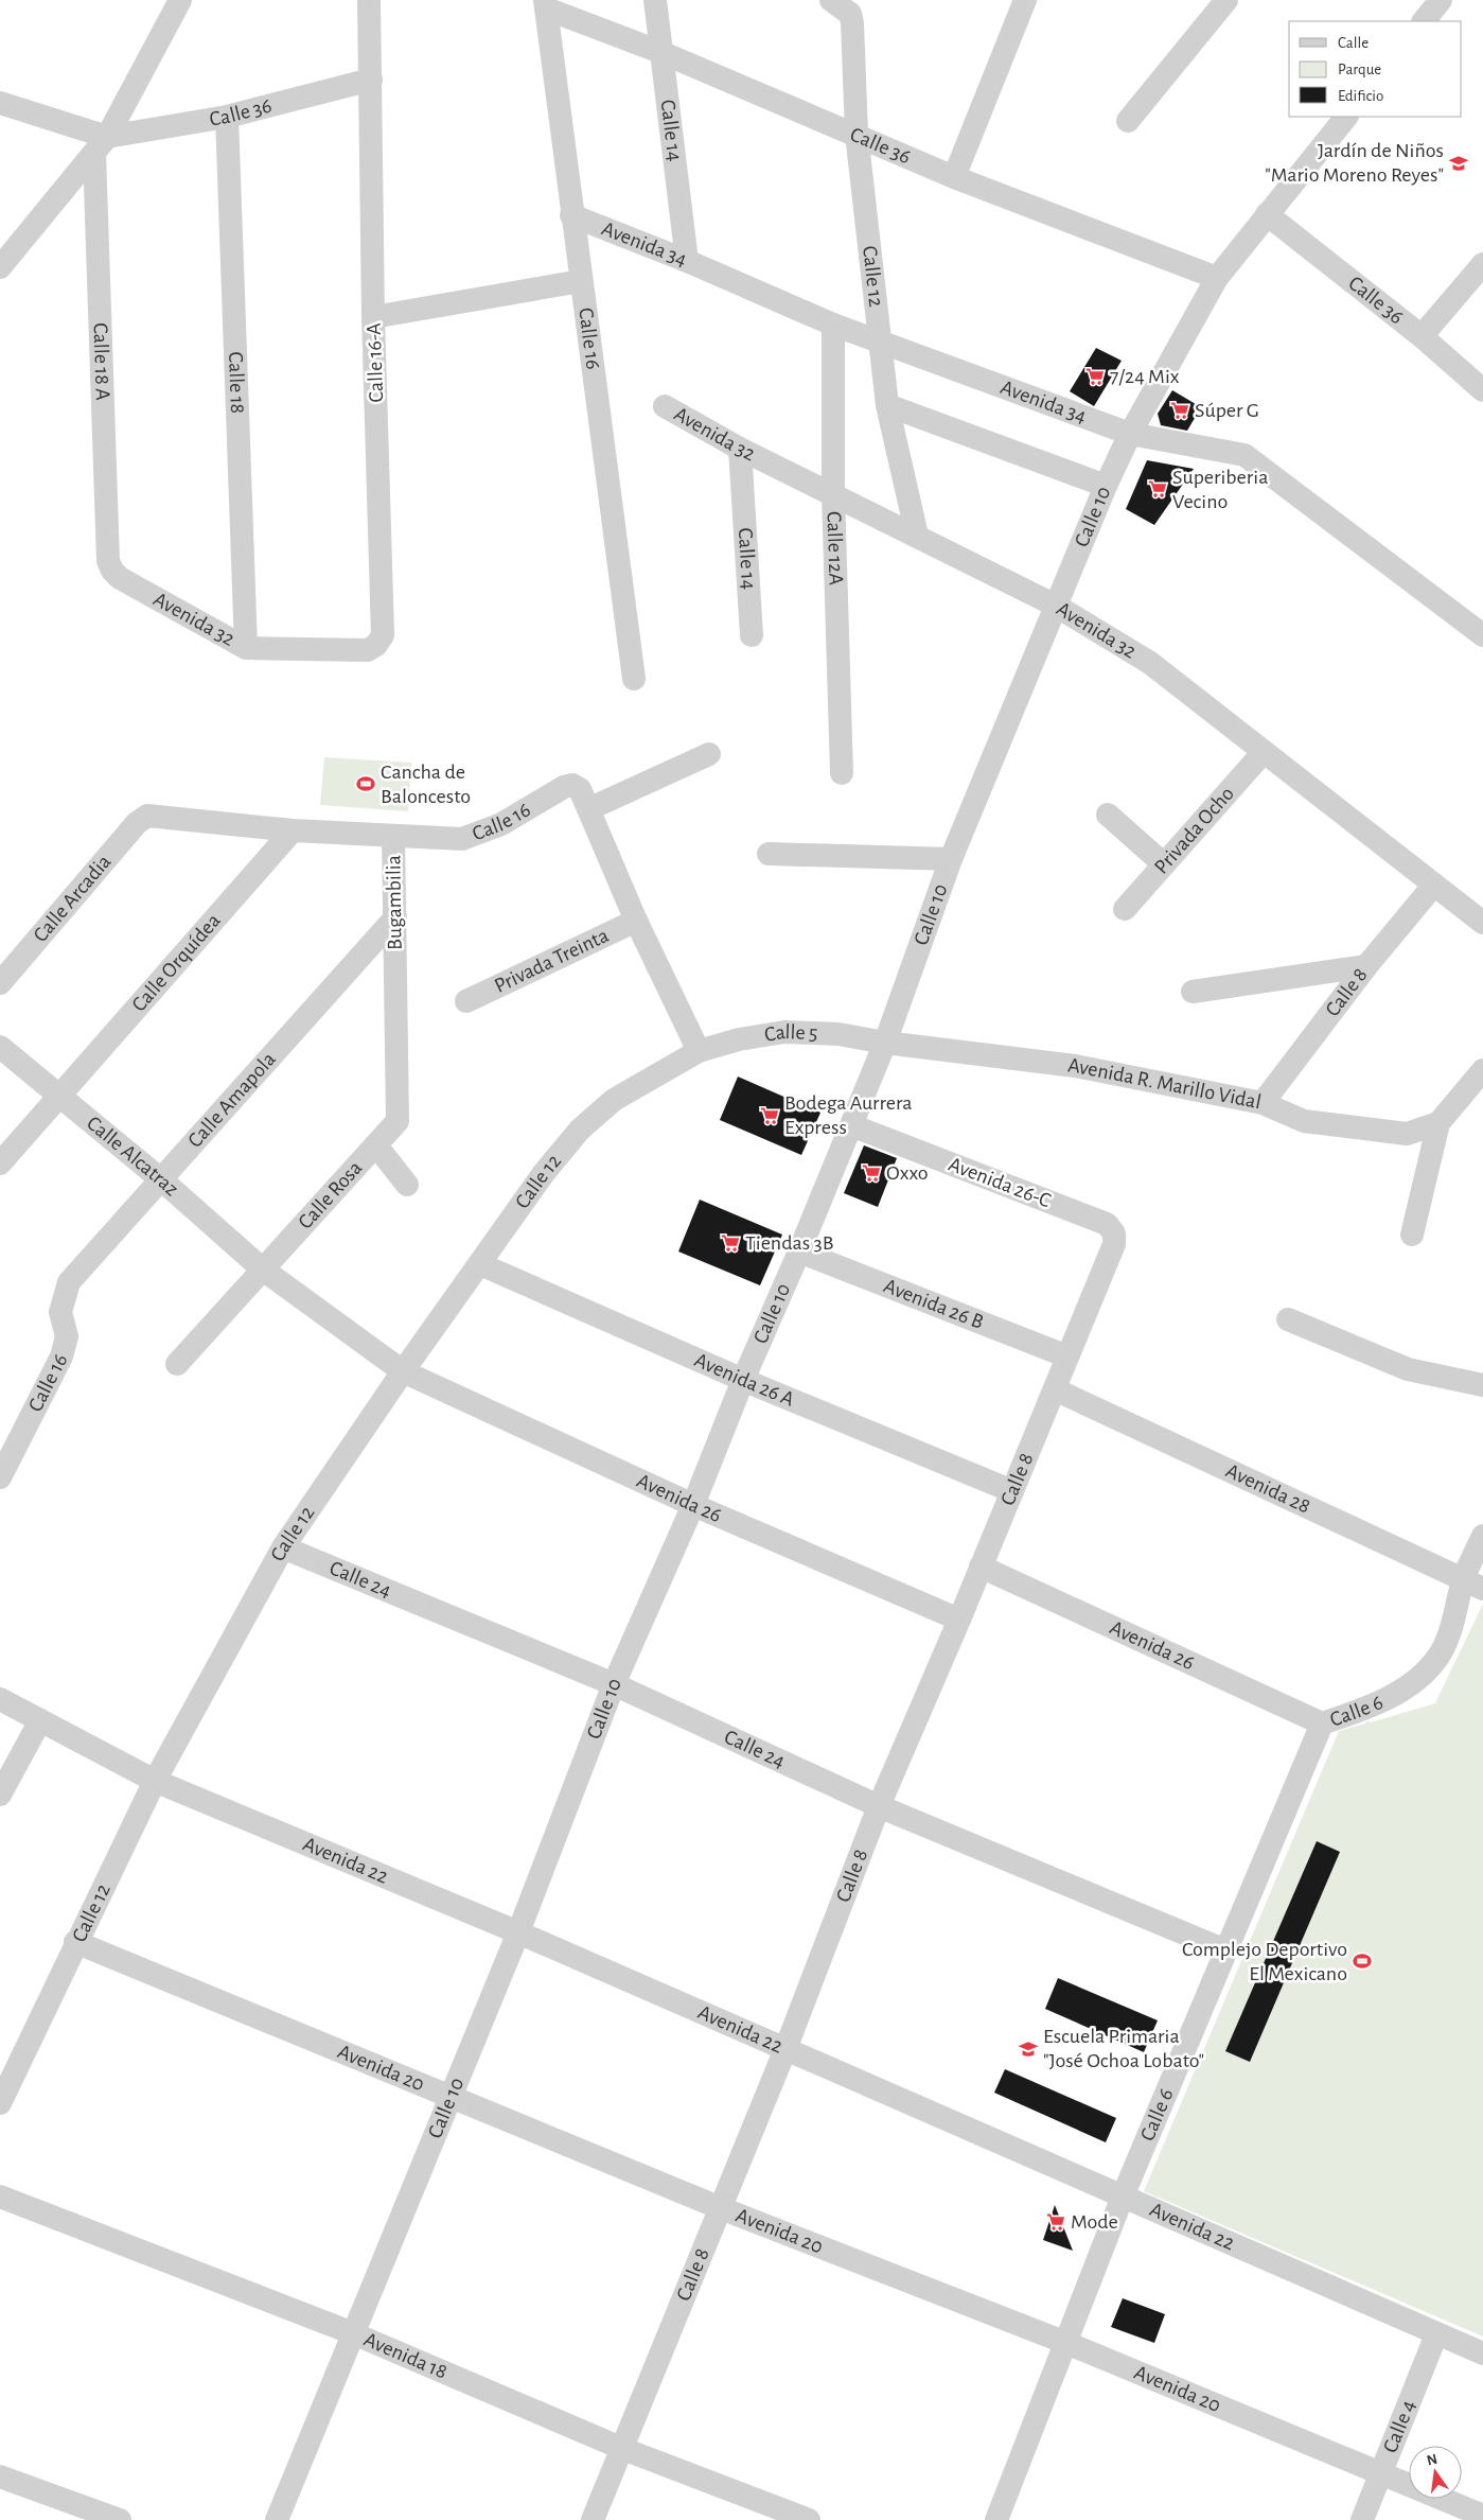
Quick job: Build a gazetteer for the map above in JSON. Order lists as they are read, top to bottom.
{
  "streets": {
    "street": [
      "Calle 36",
      "Calle 14",
      "Avenida 34",
      "Calle 12",
      "Calle 16",
      "Calle 18 A",
      "Calle 16-A",
      "Calle 18",
      "Avenida 32",
      "Calle 10",
      "Calle 12A",
      "Privada Ocho",
      "Calle Arcadia",
      "Bugambilia",
      "Privada Treinta",
      "Calle Orquídea",
      "Calle 8",
      "Calle 5",
      "Avenida R. Marillo Vidal",
      "Calle Amapola",
      "Calle Alcatraz",
      "Avenida 26-C",
      "Calle Rosa",
      "Avenida 26 B",
      "Avenida 26 A",
      "Avenida 28",
      "Avenida 26",
      "Calle 24",
      "Calle 6",
      "Avenida 22",
      "Avenida 20",
      "Avenida 18",
      "Calle 4"
    ]
  },
  "crossings": [
    ["Calle 36", "Calle 14"],
    ["Calle 36", "Calle 12"],
    ["Calle 36", "Calle 16"],
    ["Calle 36", "Calle 18 A"],
    ["Calle 36", "Calle 16-A"],
    ["Calle 36", "Calle 18"],
    ["Calle 36", "Calle 10"],
    ["Calle 14", "Avenida 34"],
    ["Calle 14", "Avenida 32"],
    ["Avenida 34", "Calle 12"],
    ["Avenida 34", "Calle 16"],
    ["Avenida 34", "Calle 10"],
    ["Avenida 34", "Calle 12A"],
    ["Calle 12", "Avenida 32"],
    ["Calle 12", "Calle 5"],
    ["Calle 12", "Calle Alcatraz"],
    ["Calle 12", "Avenida 26 A"],
    ["Calle 12", "Avenida 26"],
    ["Calle 12", "Calle 24"],
    ["Calle 12", "Avenida 22"],
    ["Calle 12", "Avenida 20"],
    ["Calle 16", "Bugambilia"],
    ["Calle 16", "Calle Amapola"],
    ["Calle 18 A", "Avenida 32"],
    ["Calle 16-A", "Avenida 32"],
    ["Calle 18", "Avenida 32"],
    ["Avenida 32", "Calle 10"],
    ["Avenida 32", "Calle 12A"],
    ["Avenida 32", "Privada Ocho"],
    ["Avenida 32", "Calle 8"],
    ["Calle 10", "Calle 5"],
    ["Calle 10", "Avenida R. Marillo Vidal"],
    ["Calle 10", "Avenida 26-C"],
    ["Calle 10", "Avenida 26 B"],
    ["Calle 10", "Avenida 26 A"],
    ["Calle 10", "Avenida 26"],
    ["Calle 10", "Calle 24"],
    ["Calle 10", "Avenida 22"],
    ["Calle 10", "Avenida 20"],
    ["Calle 10", "Avenida 18"],
    ["Calle Arcadia", "Bugambilia"],
    ["Bugambilia", "Calle Orquídea"],
    ["Bugambilia", "Calle Amapola"],
    ["Bugambilia", "Calle Rosa"],
    ["Calle Orquídea", "Calle Alcatraz"],
    ["Calle 8", "Avenida R. Marillo Vidal"],
    ["Calle 8", "Avenida 26-C"],
    ["Calle 8", "Avenida 26 B"],
    ["Calle 8", "Avenida 26 A"],
    ["Calle 8", "Avenida 28"],
    ["Calle 8", "Avenida 26"],
    ["Calle 8", "Calle 24"],
    ["Calle 8", "Avenida 22"],
    ["Calle 8", "Avenida 20"],
    ["Calle 8", "Avenida 18"],
    ["Calle 5", "Avenida R. Marillo Vidal"],
    ["Calle Amapola", "Calle Alcatraz"],
    ["Calle Alcatraz", "Calle Rosa"],
    ["Calle Alcatraz", "Avenida 26"],
    ["Avenida 28", "Calle 6"],
    ["Avenida 26", "Calle 6"],
    ["Calle 24", "Calle 6"],
    ["Calle 6", "Avenida 22"],
    ["Calle 6", "Avenida 20"],
    ["Avenida 22", "Calle 4"],
    ["Avenida 20", "Calle 4"]
  ],
  "places": {
    "school or university": ["Jardín de Niños \"Mario Moreno Reyes\"", "Escuela Primaria \"José Ochoa Lobato\""],
    "supermarket": [
      "7/24 Mix",
      "Súper G",
      "Superiberia Vecino",
      "Bodega Aurrera Express",
      "Oxxo",
      "Tiendas 3B",
      "Mode"
    ],
    "sports": ["Cancha de Baloncesto", "Complejo Deportivo El Mexicano"]
  },
  "legend": ["Calle", "Parque", "Edificio"],
  "north": "top"
}
